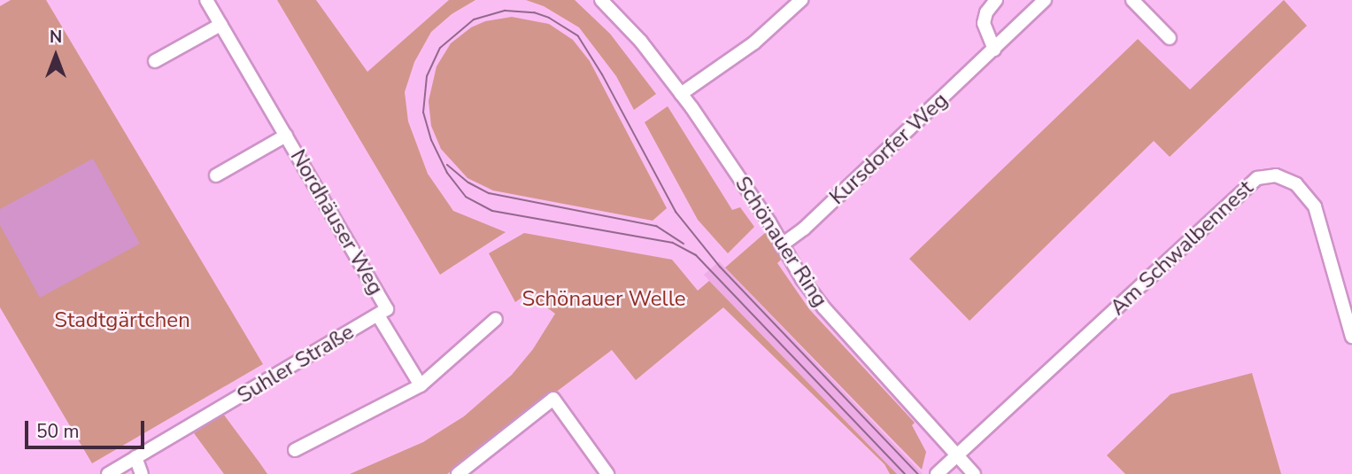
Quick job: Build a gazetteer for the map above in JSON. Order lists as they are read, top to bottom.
{
  "streets": {
    "street": [
      "Kursdorfer Weg",
      "Nordhäuser Weg",
      "Schönauer Ring",
      "Am Schwalbennest",
      "Suhler Straße"
    ]
  },
  "crossings": [
    ["Kursdorfer Weg", "Schönauer Ring"],
    ["Nordhäuser Weg", "Suhler Straße"],
    ["Schönauer Ring", "Am Schwalbennest"]
  ],
  "parks": ["Schönauer Welle", "Stadtgärtchen"],
  "scale_bar": "50 m",
  "north": "top"
}
